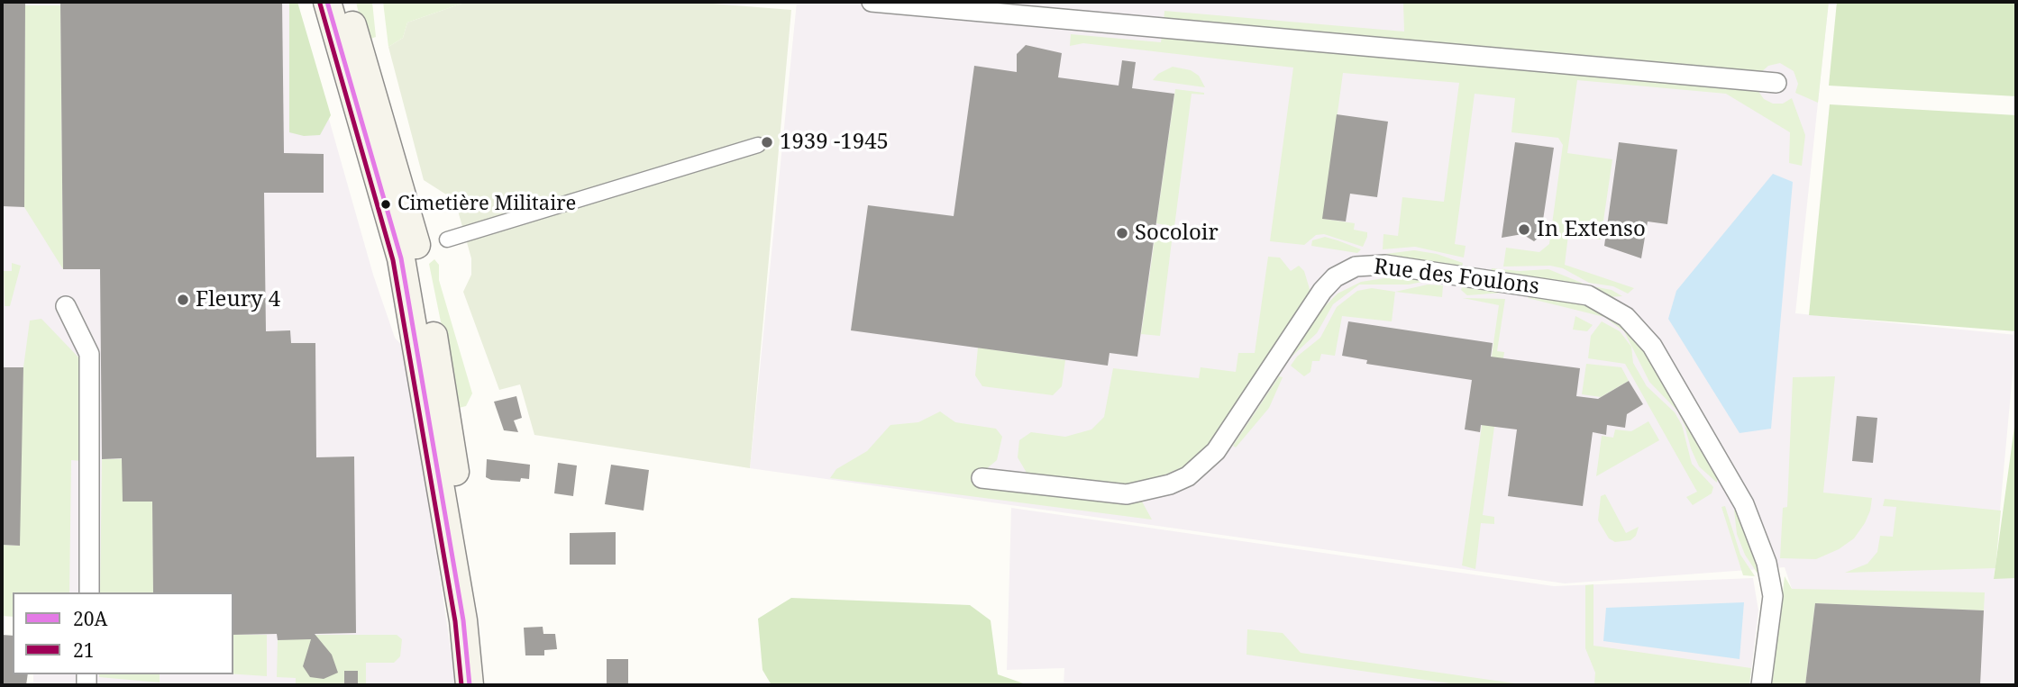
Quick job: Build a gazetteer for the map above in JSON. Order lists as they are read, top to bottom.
{
  "streets": {
    "street": ["Rue des Foulons"]
  },
  "places": [
    "1939 -1945",
    "Cimetière Militaire",
    "In Extenso",
    "Socoloir",
    "Fleury 4"
  ],
  "lines": ["transit line 20A", "transit line 21"],
  "legend": ["20A", "21"]
}
